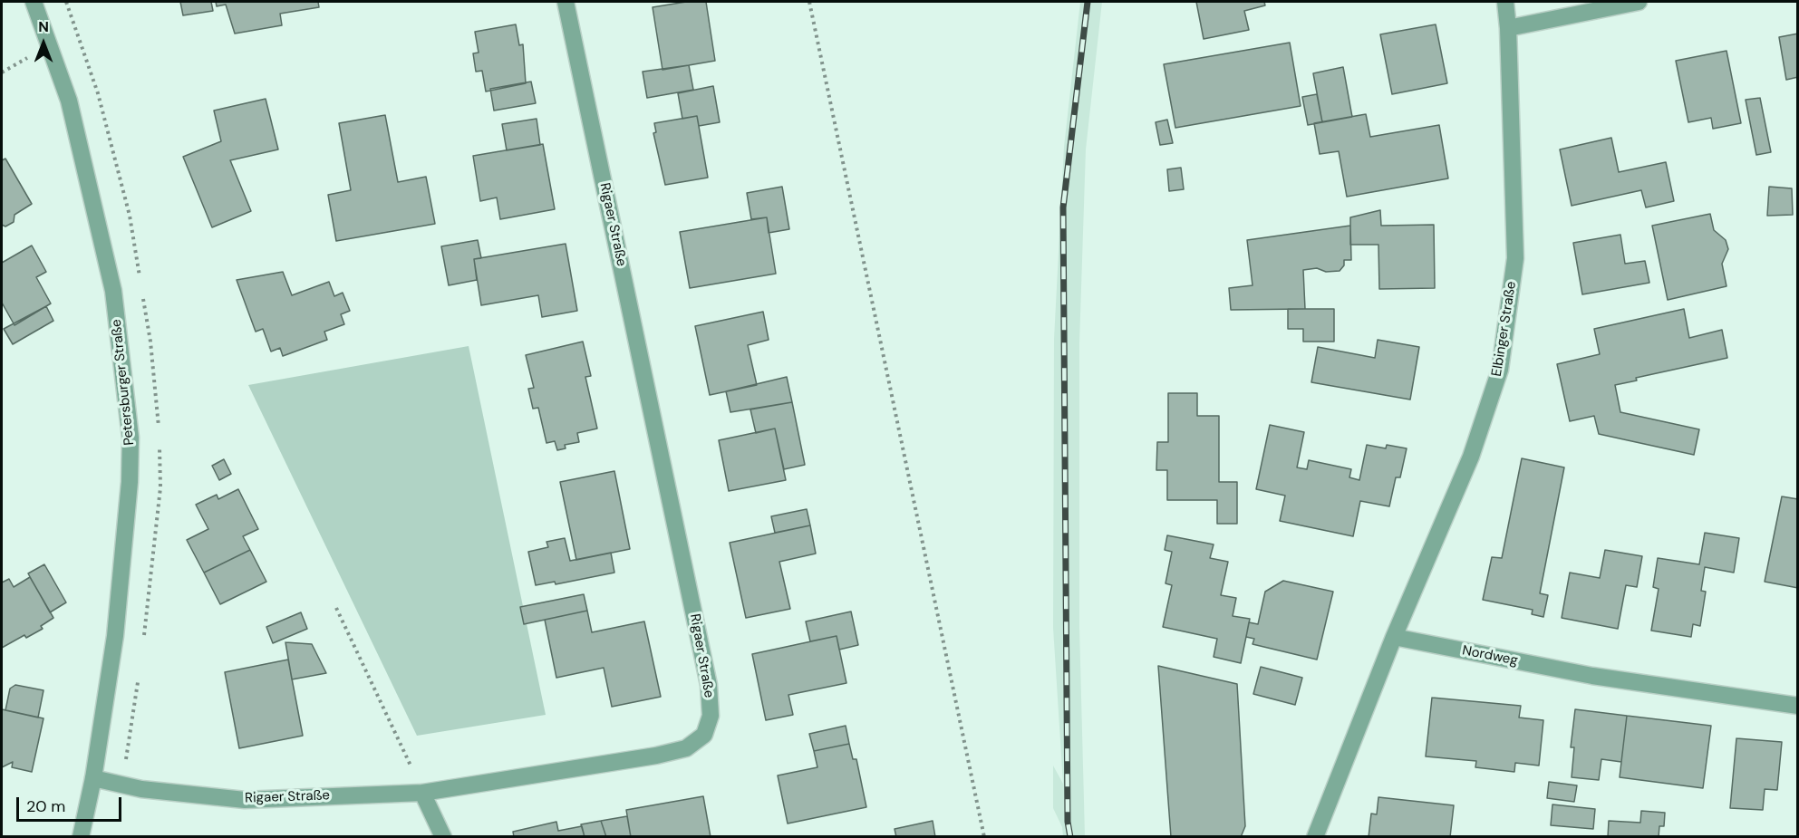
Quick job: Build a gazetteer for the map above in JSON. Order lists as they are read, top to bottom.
{
  "streets": {
    "street": [
      "Rigaer Straße",
      "Elbinger Straße",
      "Petersburger Straße",
      "Nordweg"
    ]
  },
  "crossings": [
    ["Rigaer Straße", "Petersburger Straße"],
    ["Elbinger Straße", "Nordweg"]
  ],
  "scale_bar": "20 m",
  "north": "top"
}
